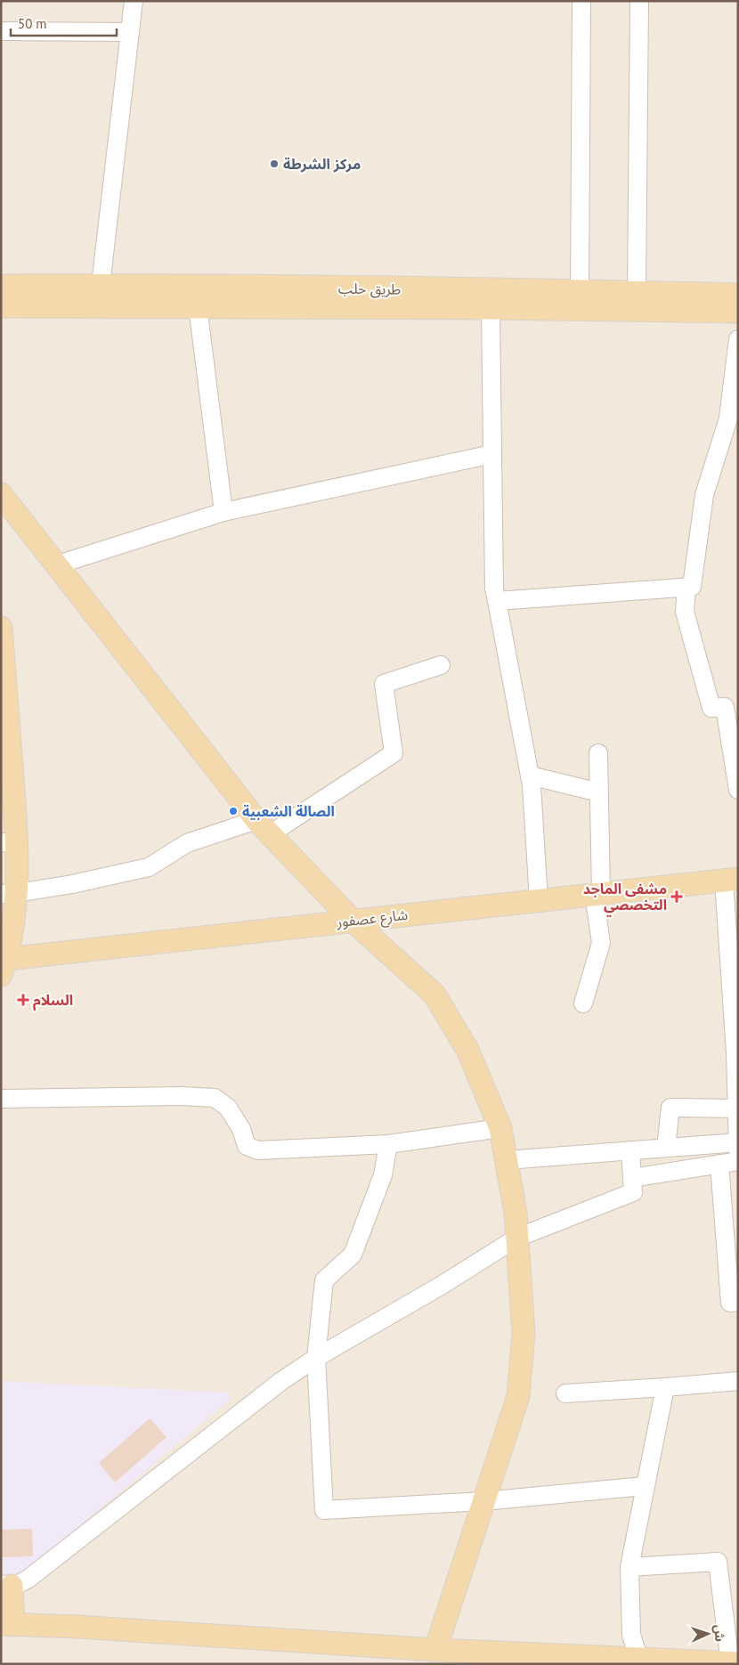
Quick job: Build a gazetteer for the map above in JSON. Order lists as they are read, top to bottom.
{
  "streets": {
    "main road": ["طريق حلب", "شارع عصفور"]
  },
  "places": {
    "other": ["مركز الشرطة", "الصالة الشعبية"],
    "health": ["مشفى الماجد التخصصي", "السلام"]
  },
  "scale_bar": "50 m",
  "north": "right"
}
